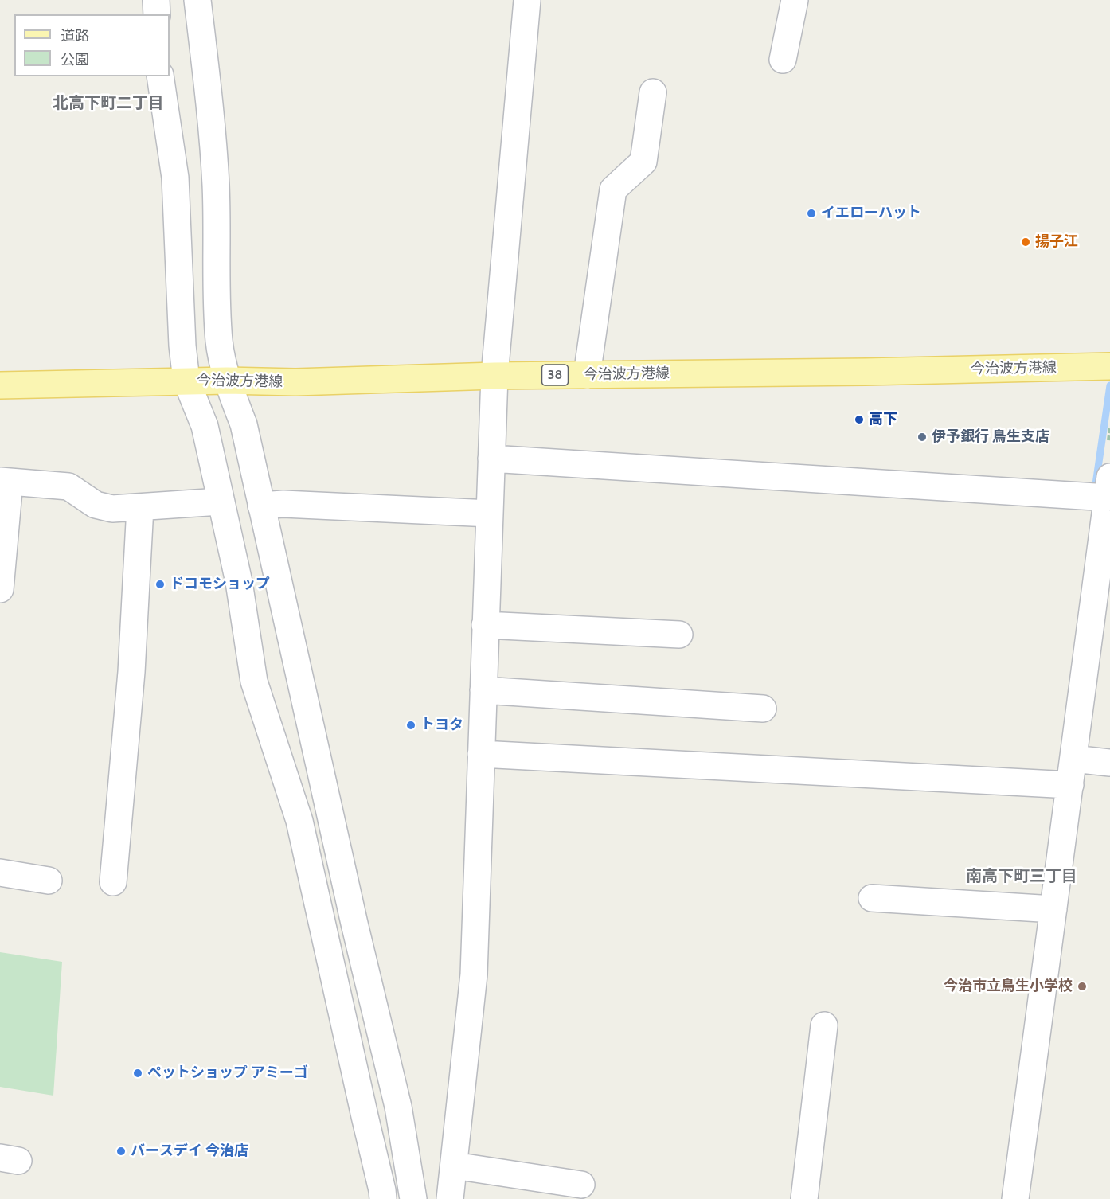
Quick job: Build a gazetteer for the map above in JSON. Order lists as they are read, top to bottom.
{
  "streets": {
    "main road": ["今治波方港線", "38"]
  },
  "districts": ["北高下町二丁目", "南高下町三丁目"],
  "places": [
    "イエローハット",
    "揚子江",
    "高下",
    "伊予銀行 鳥生支店",
    "ドコモショップ",
    "トヨタ",
    "今治市立鳥生小学校",
    "ペットショップ アミーゴ",
    "バースデイ 今治店"
  ],
  "legend": ["道路", "公園"]
}
